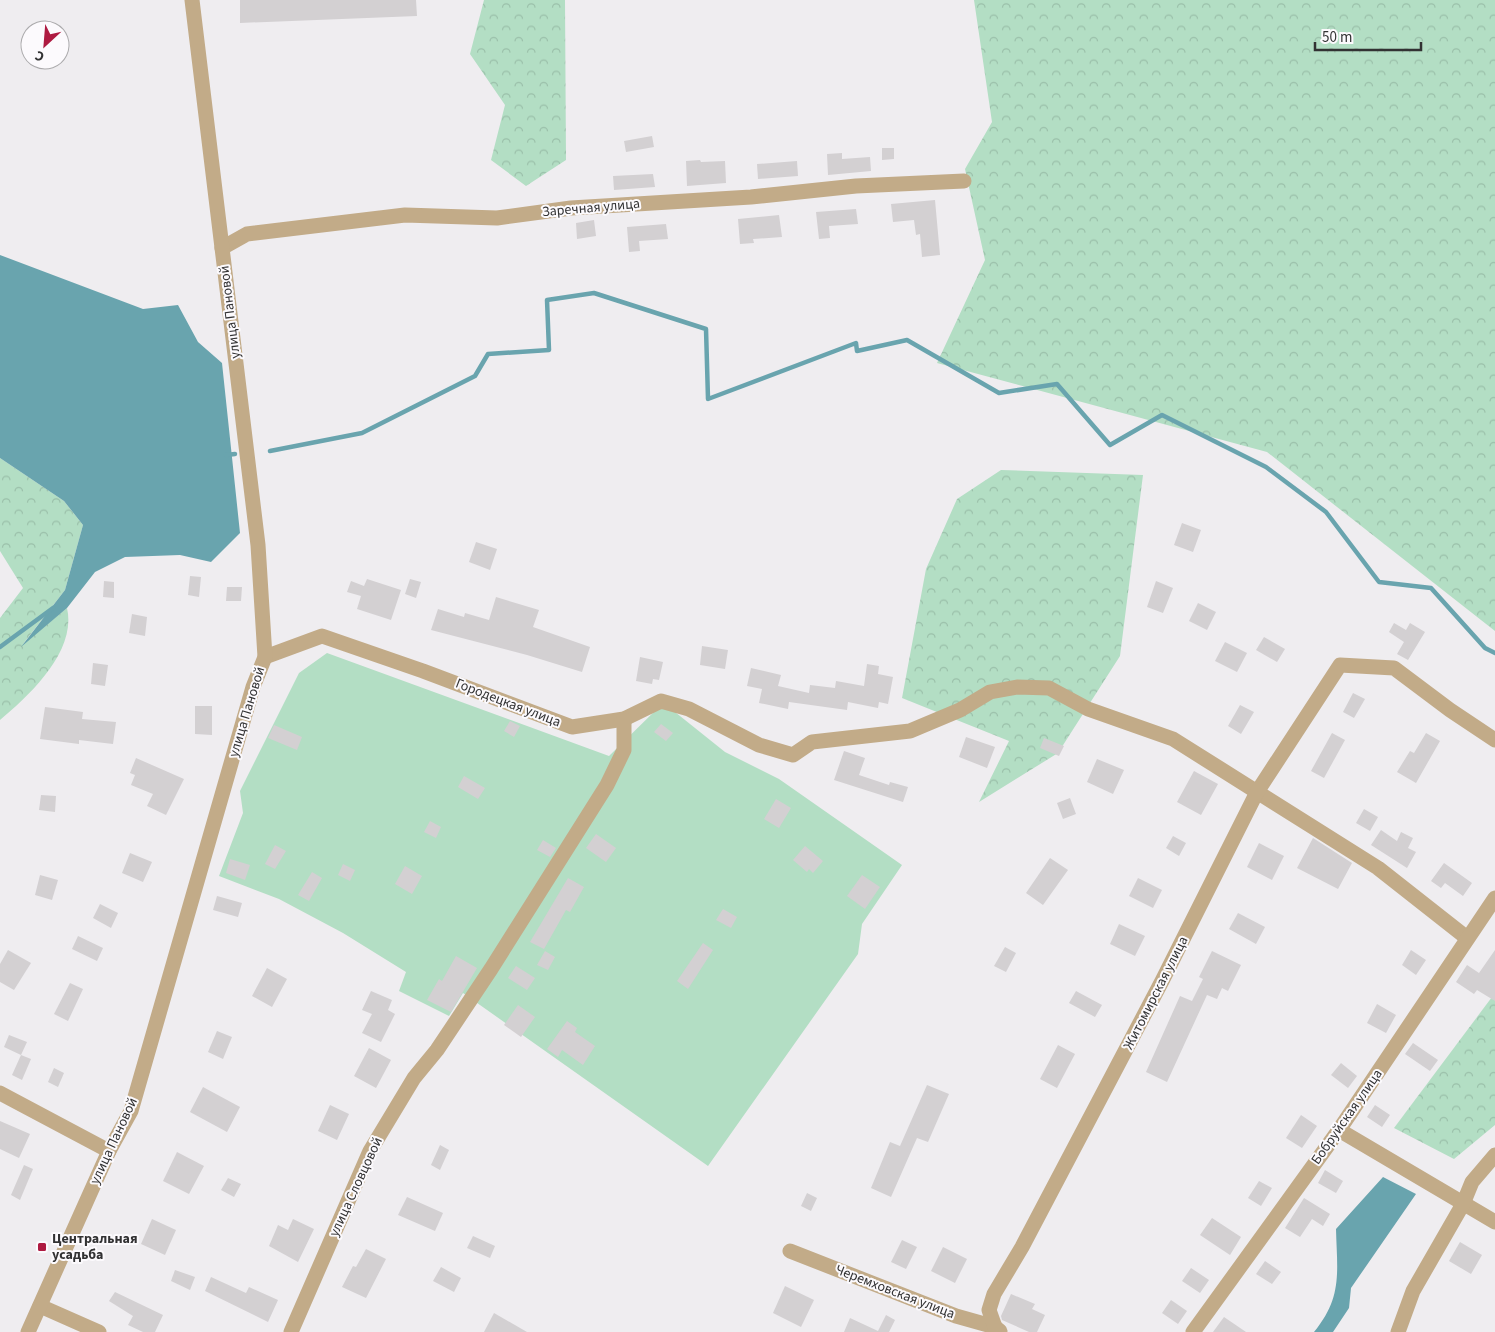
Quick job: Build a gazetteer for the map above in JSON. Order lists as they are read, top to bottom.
{
  "streets": {
    "street": [
      "Заречная улица",
      "улица Пановой",
      "Городецкая улица",
      "Житомирская улица",
      "Бобруйская улица",
      "улица Словцовой",
      "Черемховская улица"
    ]
  },
  "crossings": [
    ["Заречная улица", "улица Пановой"],
    ["улица Пановой", "Городецкая улица"],
    ["Городецкая улица", "Житомирская улица"],
    ["Городецкая улица", "улица Словцовой"],
    ["Житомирская улица", "Черемховская улица"]
  ],
  "places": {
    "transit": ["Центральная усадьба"]
  },
  "scale_bar": "50 m",
  "north": "bottom left"
}
